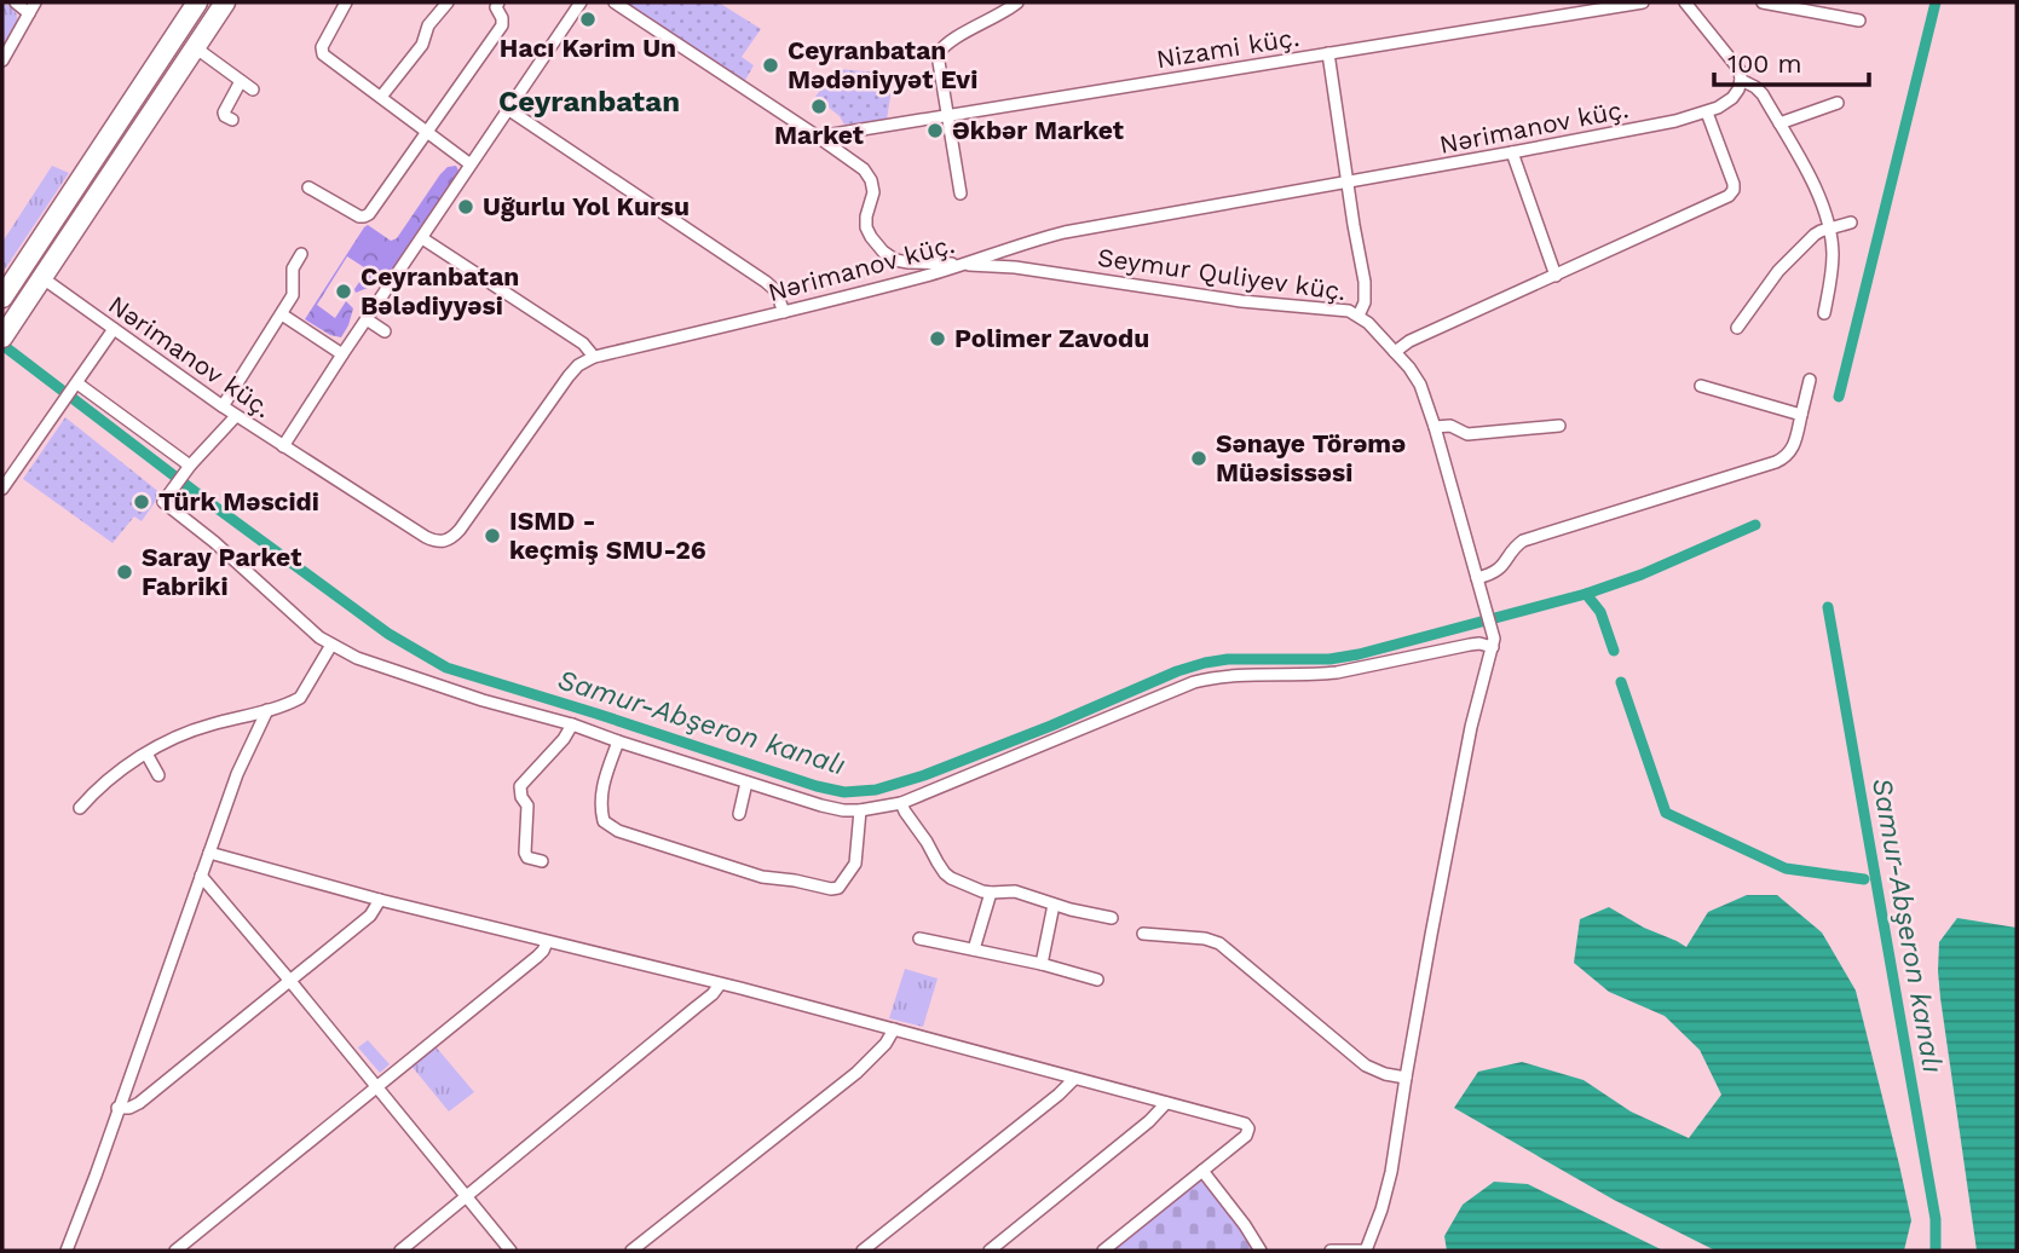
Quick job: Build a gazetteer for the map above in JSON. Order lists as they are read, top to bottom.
{
  "streets": {
    "street": ["Nizami küç.", "Nərimanov küç.", "Seymur Quliyev küç."]
  },
  "crossings": [
    ["Nərimanov küç.", "Seymur Quliyev küç."]
  ],
  "districts": ["Ceyranbatan"],
  "water": ["Samur-Abşeron kanalı"],
  "places": [
    "Hacı Kərim Un",
    "Ceyranbatan Mədəniyyət Evi",
    "Market",
    "Əkbər Market",
    "Uğurlu Yol Kursu",
    "Ceyranbatan Bələdiyyəsi",
    "Polimer Zavodu",
    "Sənaye Törəmə Müəsissəsi",
    "Türk Məscidi",
    "ISMD - keçmiş SMU-26",
    "Saray Parket Fabriki"
  ],
  "scale_bar": "100 m"
}
